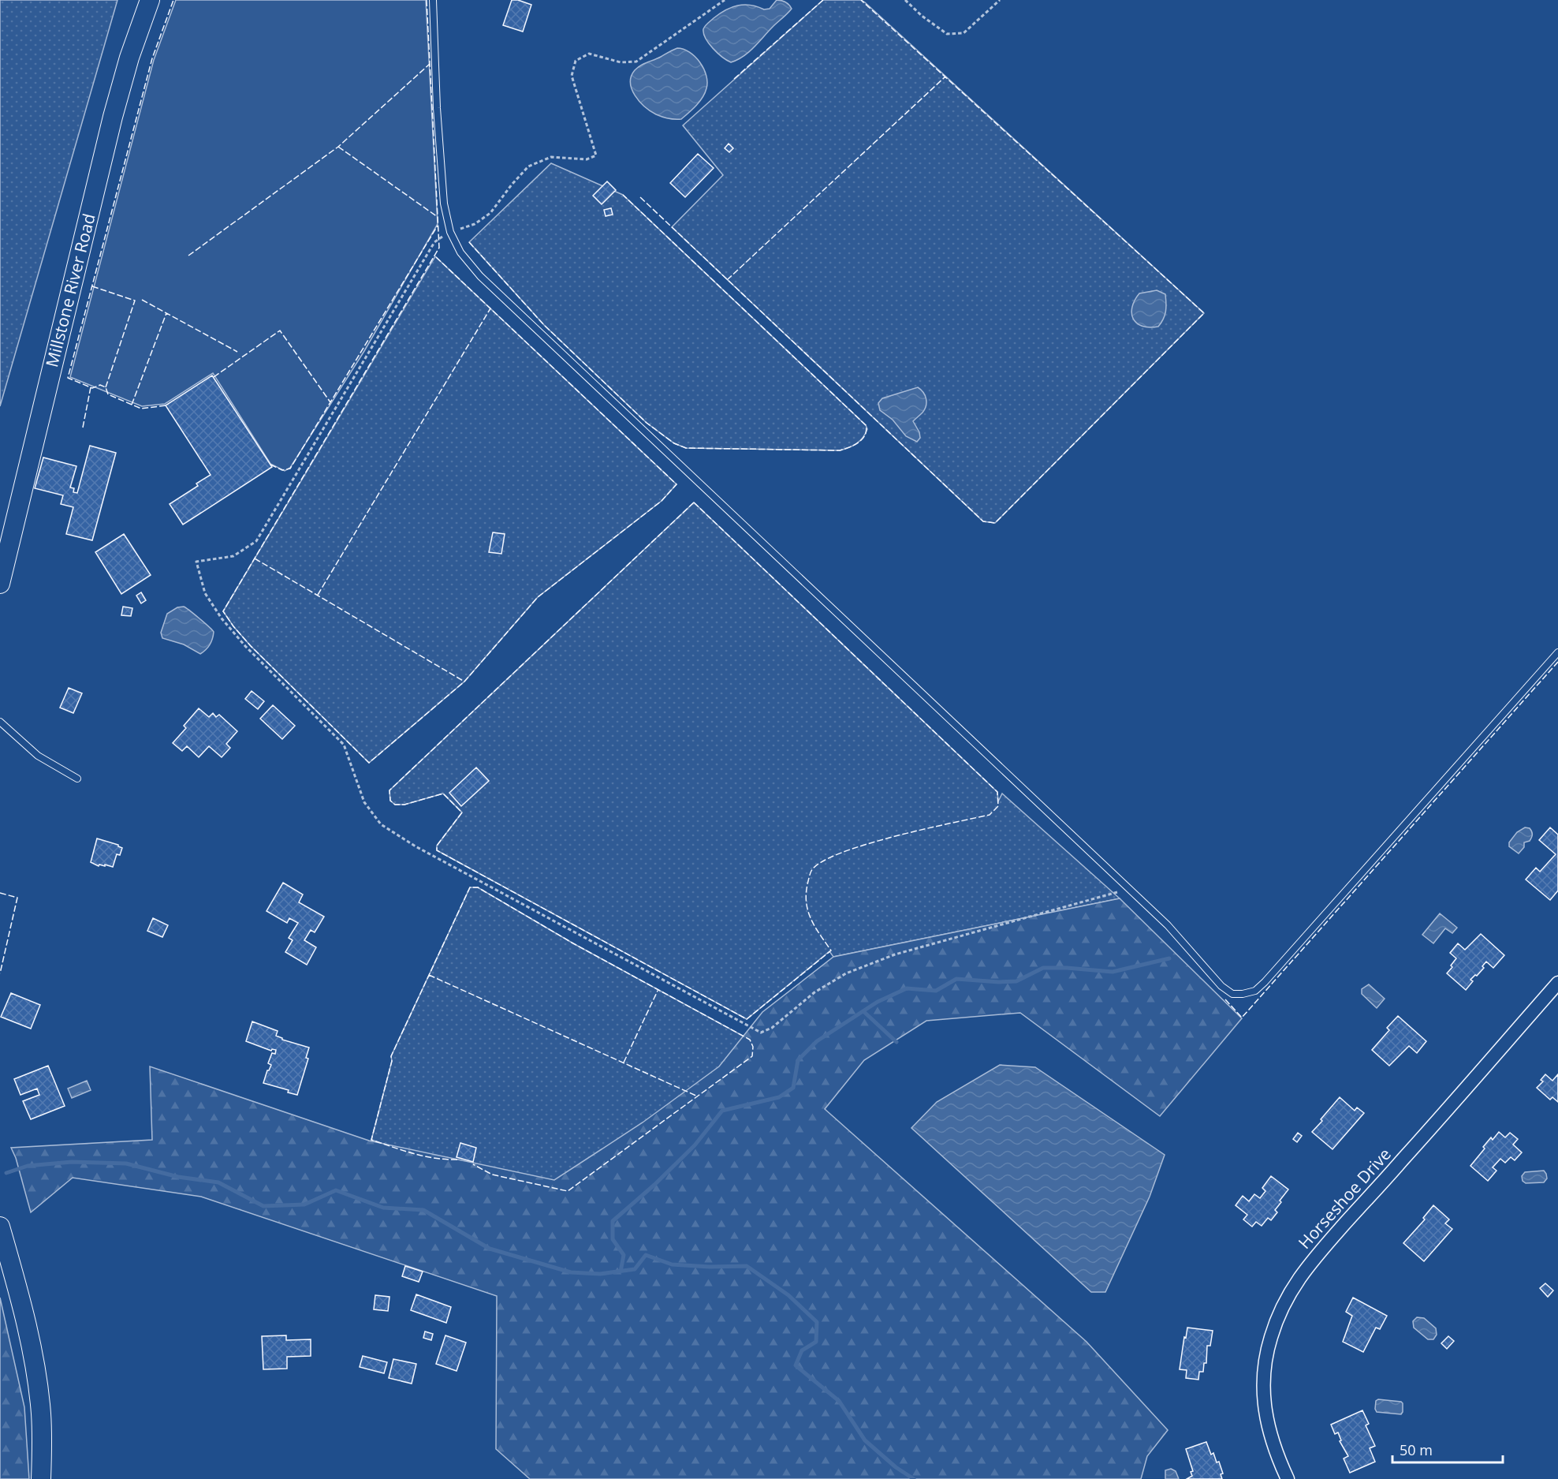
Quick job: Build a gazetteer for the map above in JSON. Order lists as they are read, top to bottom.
{
  "streets": {
    "main road": ["Millstone River Road"],
    "street": ["Horseshoe Drive"]
  },
  "scale_bar": "50 m"
}
